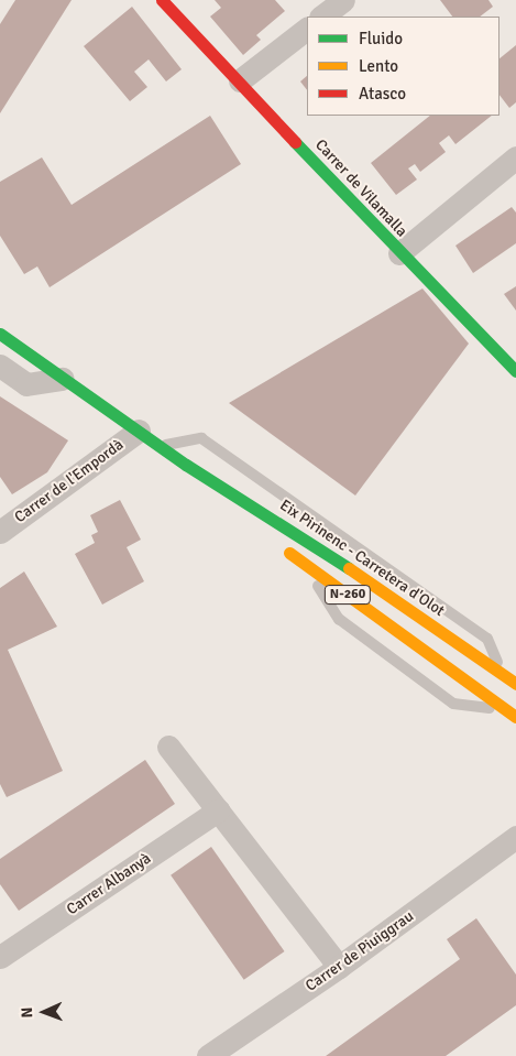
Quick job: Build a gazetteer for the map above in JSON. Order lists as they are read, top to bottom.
{
  "streets": {
    "main road": ["Carrer de Vilamalla", "Eix Pirinenc - Carretera d'Olot", "N-260"],
    "street": ["Carrer de l'Empordà", "Carrer Albanyà", "Carrer de Piuiggrau"]
  },
  "crossings": [
    ["Carrer de l'Empordà", "Eix Pirinenc - Carretera d'Olot"]
  ],
  "legend": ["Fluido", "Lento", "Atasco"],
  "north": "left"
}
